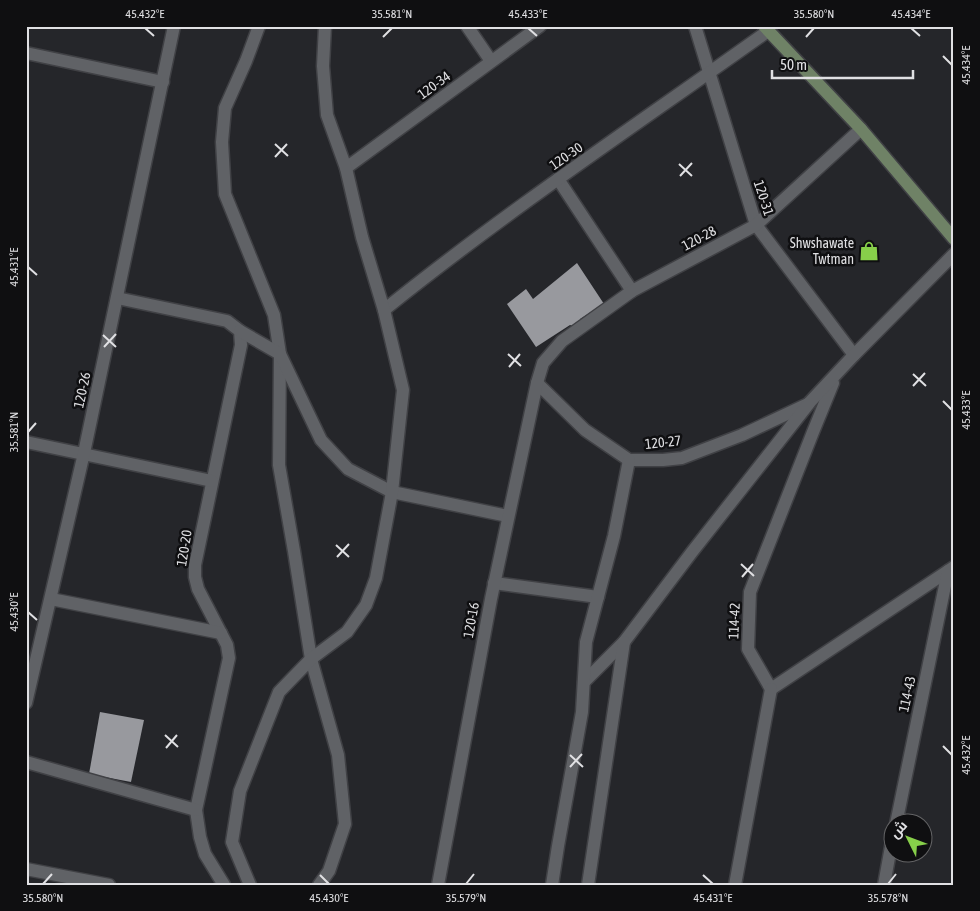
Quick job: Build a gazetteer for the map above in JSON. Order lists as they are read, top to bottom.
{
  "streets": {
    "street": [
      "120-34",
      "120-30",
      "120-31",
      "120-28",
      "120-26",
      "120-27",
      "120-20",
      "120-16",
      "114-42",
      "114-43"
    ]
  },
  "crossings": [
    ["120-30", "120-31"],
    ["120-31", "120-28"],
    ["120-28", "120-16"],
    ["120-27", "120-16"]
  ],
  "places": {
    "shop": ["Shwshawate Twtman"]
  },
  "scale_bar": "50 m",
  "north": "top left",
  "coordinates": [
    "45.432°E",
    "35.581°N",
    "45.433°E",
    "35.580°N",
    "45.434°E",
    "45.431°E",
    "45.430°E",
    "35.579°N",
    "35.578°N"
  ]
}
